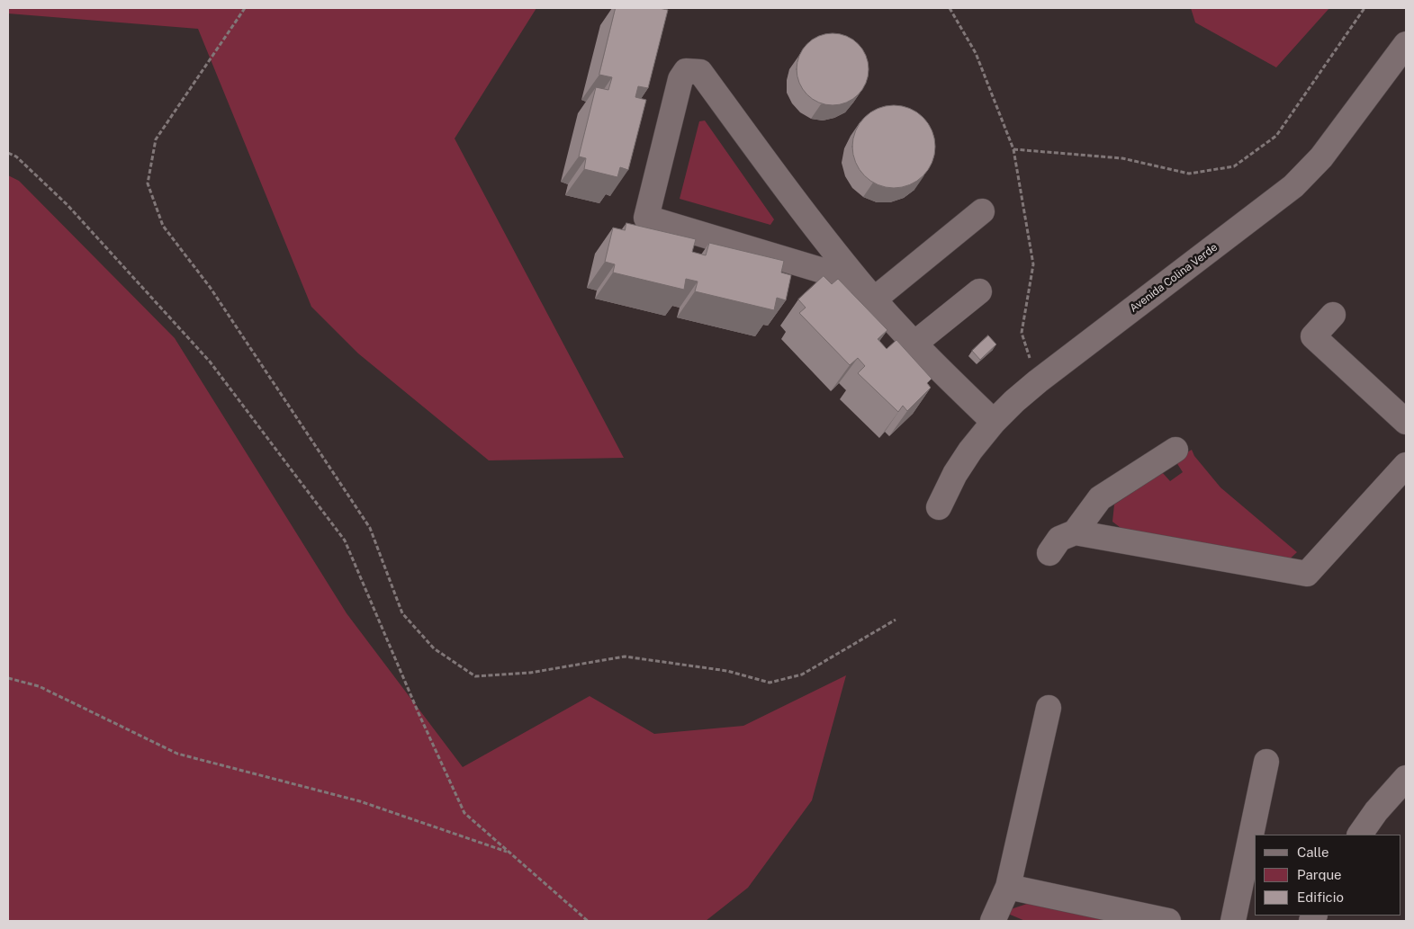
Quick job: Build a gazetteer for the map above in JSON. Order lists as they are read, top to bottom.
{
  "streets": {
    "street": ["Avenida Colina Verde"]
  },
  "legend": ["Calle", "Parque", "Edificio"]
}
